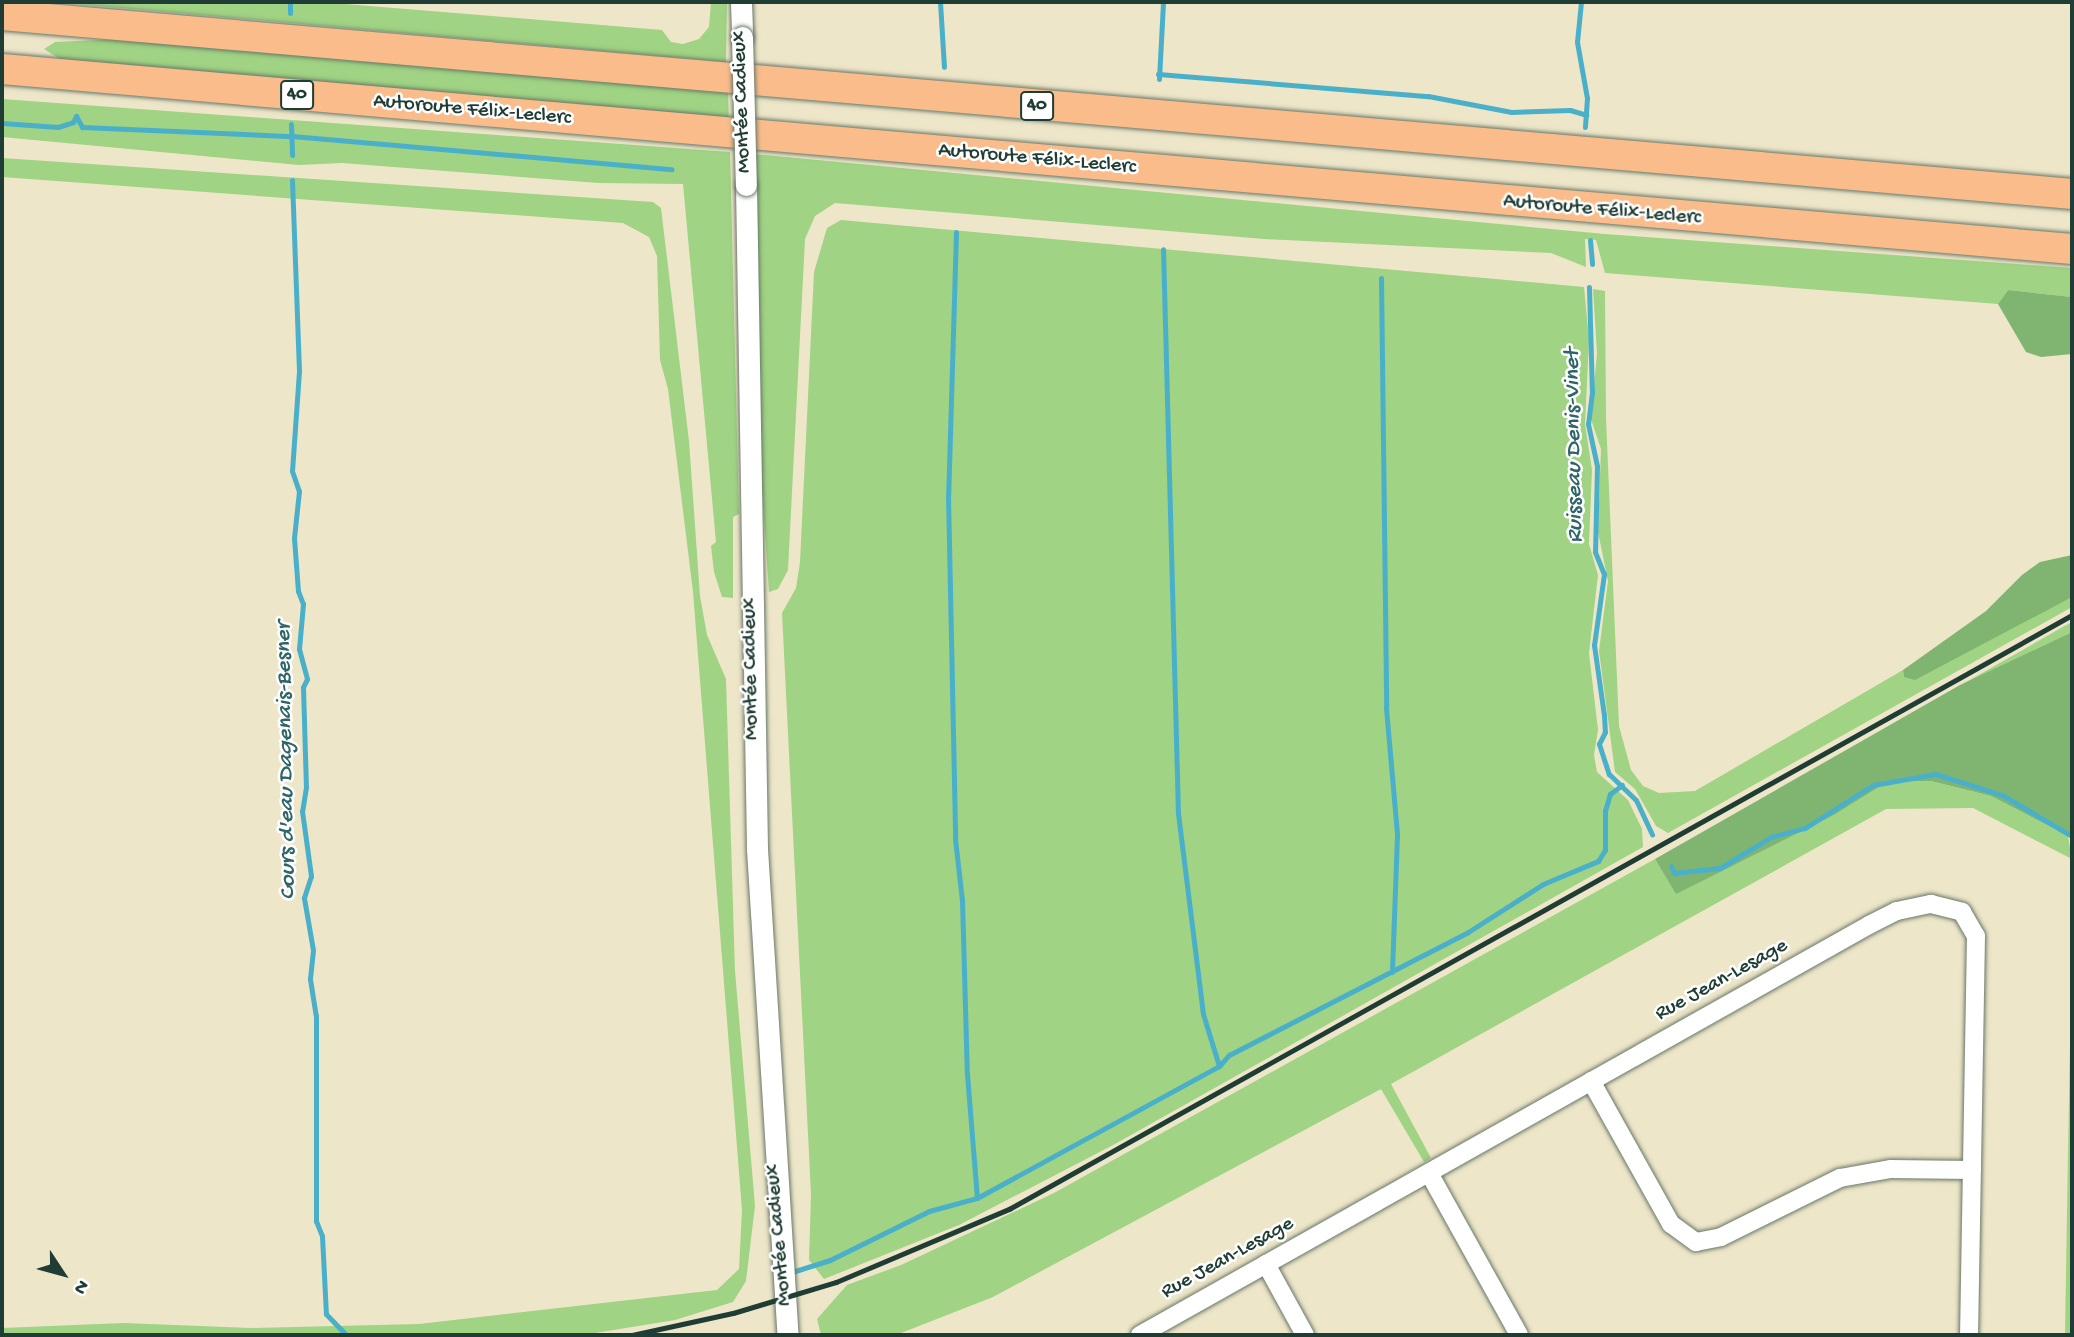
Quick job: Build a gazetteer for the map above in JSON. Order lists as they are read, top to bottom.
{
  "streets": {
    "highway": ["40", "Autoroute Félix-Leclerc"],
    "street": ["Montée Cadieux", "Rue Jean-Lesage"]
  },
  "water": ["Ruisseau Denis-Vinet", "Cours d'eau Dagenais-Besner"],
  "north": "bottom right"
}
